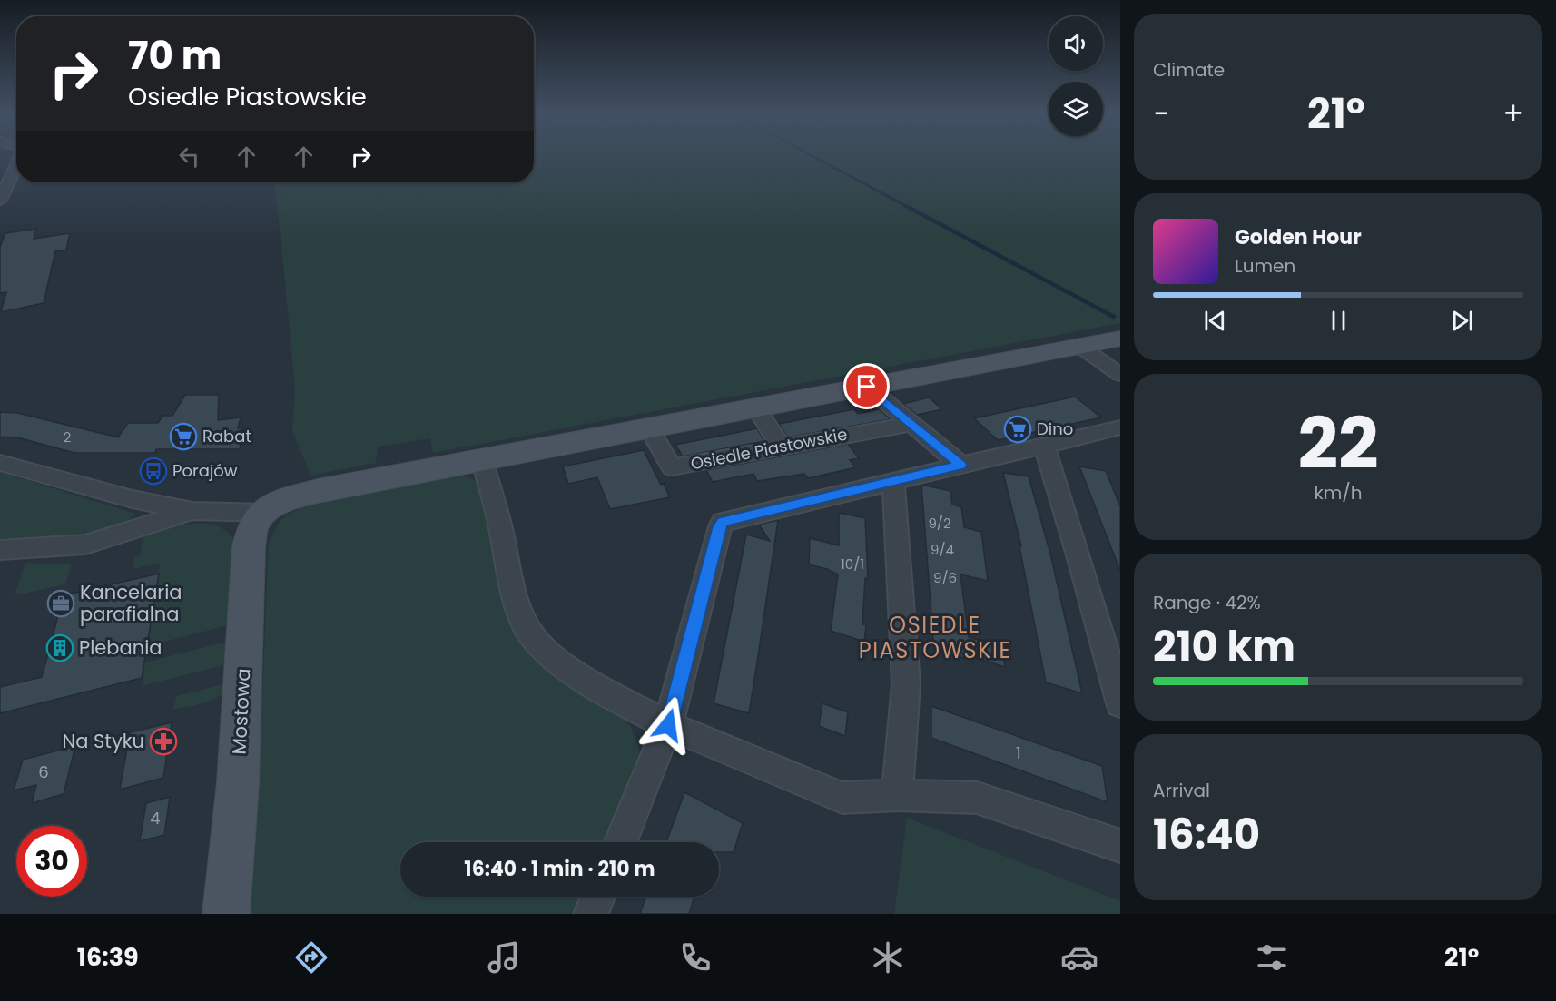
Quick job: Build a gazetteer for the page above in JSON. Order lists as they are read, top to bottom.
{
  "streets": {
    "street": ["Osiedle Piastowskie", "Mostowa"]
  },
  "districts": ["OSIEDLE PIASTOWSKIE"],
  "places": {
    "supermarket": ["Dino", "Rabat"],
    "bus stop": ["Porajów"],
    "office": ["Kancelaria parafialna"],
    "building": ["Plebania"],
    "pharmacy": ["Na Styku"]
  },
  "house_numbers": [
    "2",
    "9/2",
    "9/4",
    "10/1",
    "9/6",
    "1",
    "6",
    "4"
  ],
  "page": {
    "tile": [
      "Climate",
      ["22", "km/h"],
      ["Range · 42%", "210 km"],
      ["Arrival", "16:40"]
    ],
    "turn": ["70 m", "Osiedle Piastowskie"],
    "heat": ["−", "21°", "+"],
    "song": ["Golden Hour", "Lumen"],
    "limit": "30",
    "trip": "16:40 · 1 min · 210 m",
    "tabs": ["16:39", "21°"]
  }
}
